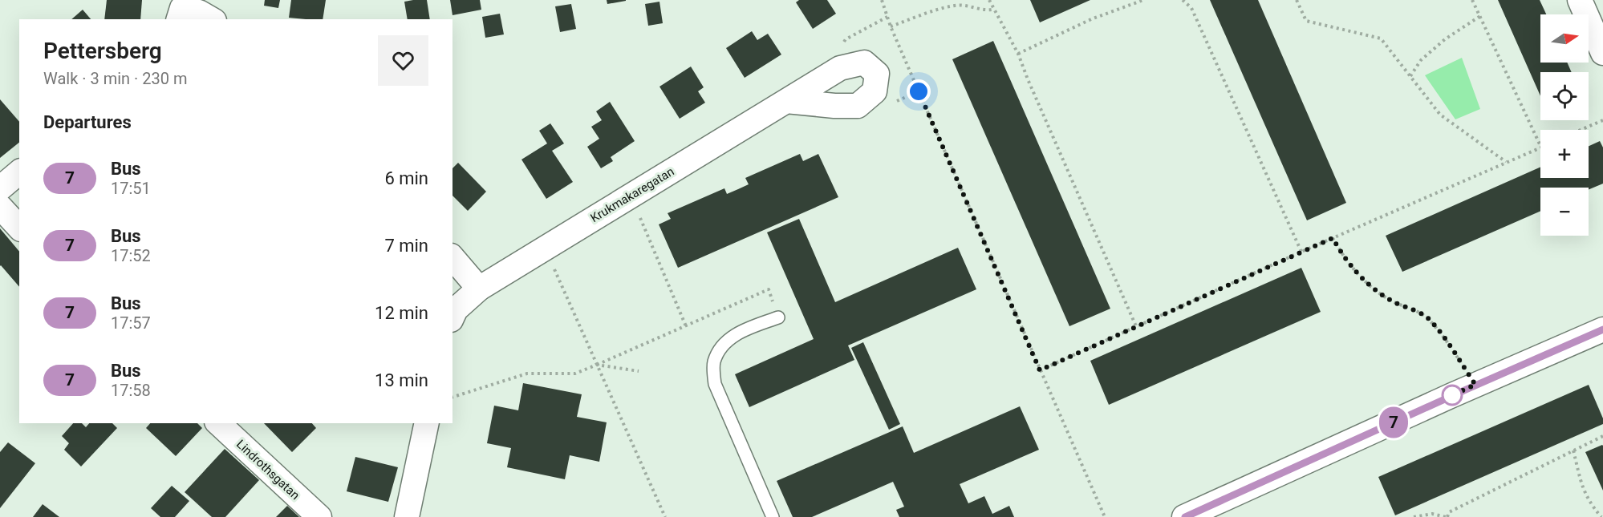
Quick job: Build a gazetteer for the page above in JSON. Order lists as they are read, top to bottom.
{
  "streets": {
    "street": ["Krukmakaregatan", "Lindrothsgatan"]
  },
  "lines": ["bus line 7"],
  "north": "right",
  "page": {
    "on_map": "7",
    "map_buttons": ["+", "−"],
    "heading": [
      ["Pettersberg", "Walk · 3 min · 230 m"],
      "Departures"
    ],
    "list": [
      {
        "mark": "7",
        "name": "Bus",
        "note": "17:51",
        "value": "6 min"
      },
      {
        "mark": "7",
        "name": "Bus",
        "note": "17:52",
        "value": "7 min"
      },
      {
        "mark": "7",
        "name": "Bus",
        "note": "17:57",
        "value": "12 min"
      },
      {
        "mark": "7",
        "name": "Bus",
        "note": "17:58",
        "value": "13 min"
      }
    ]
  }
}
